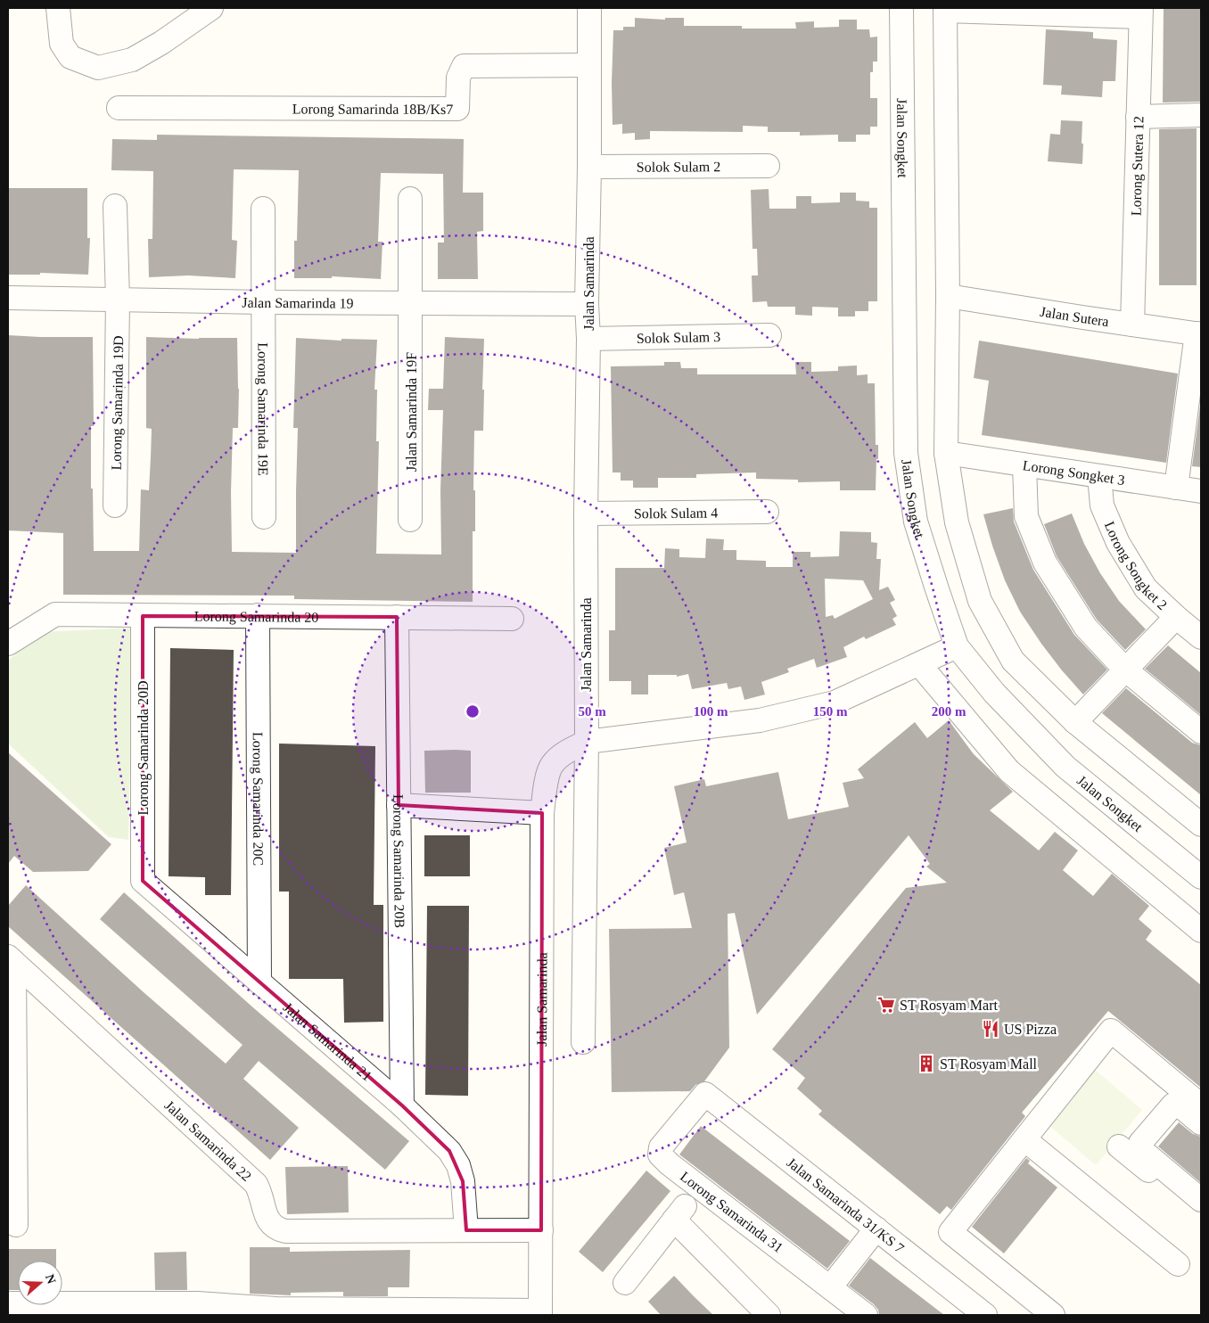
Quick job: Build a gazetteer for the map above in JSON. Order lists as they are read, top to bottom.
{
  "streets": {
    "street": [
      "Lorong Samarinda 18B/Ks7",
      "Jalan Songket",
      "Solok Sulam 2",
      "Lorong Sutera 12",
      "Jalan Samarinda",
      "Jalan Samarinda 19",
      "Jalan Sutera",
      "Solok Sulam 3",
      "Lorong Samarinda 19D",
      "Lorong Samarinda 19E",
      "Jalan Samarinda 19F",
      "Lorong Songket 3",
      "Solok Sulam 4",
      "Lorong Songket 2",
      "Lorong Samarinda 20",
      "Lorong Samarinda 20D",
      "Lorong Samarinda 20C",
      "Lorong Samarinda 20B",
      "Jalan Samarinda 21",
      "Jalan Samarinda 22",
      "Jalan Samarinda 31/KS 7",
      "Lorong Samarinda 31"
    ]
  },
  "crossings": [
    ["Lorong Samarinda 18B/Ks7", "Jalan Samarinda"],
    ["Solok Sulam 2", "Jalan Samarinda"],
    ["Lorong Sutera 12", "Jalan Sutera"],
    ["Jalan Samarinda", "Jalan Samarinda 19"],
    ["Jalan Samarinda", "Solok Sulam 3"],
    ["Jalan Samarinda", "Solok Sulam 4"],
    ["Jalan Samarinda", "Jalan Samarinda 22"],
    ["Jalan Samarinda 19", "Lorong Samarinda 19D"],
    ["Jalan Samarinda 19", "Lorong Samarinda 19E"],
    ["Jalan Samarinda 19", "Jalan Samarinda 19F"],
    ["Lorong Songket 3", "Lorong Songket 2"],
    ["Lorong Samarinda 20", "Lorong Samarinda 20D"],
    ["Lorong Samarinda 20", "Lorong Samarinda 20C"],
    ["Lorong Samarinda 20", "Lorong Samarinda 20B"],
    ["Lorong Samarinda 20D", "Jalan Samarinda 21"],
    ["Lorong Samarinda 20C", "Jalan Samarinda 21"],
    ["Lorong Samarinda 20B", "Jalan Samarinda 21"],
    ["Jalan Samarinda 21", "Jalan Samarinda 22"],
    ["Jalan Samarinda 31/KS 7", "Lorong Samarinda 31"]
  ],
  "places": {
    "supermarket": ["ST Rosyam Mart"],
    "restaurant": ["US Pizza"],
    "building": ["ST Rosyam Mall"]
  },
  "north": "right",
  "rings": [
    "50 m",
    "100 m",
    "150 m",
    "200 m"
  ]
}
